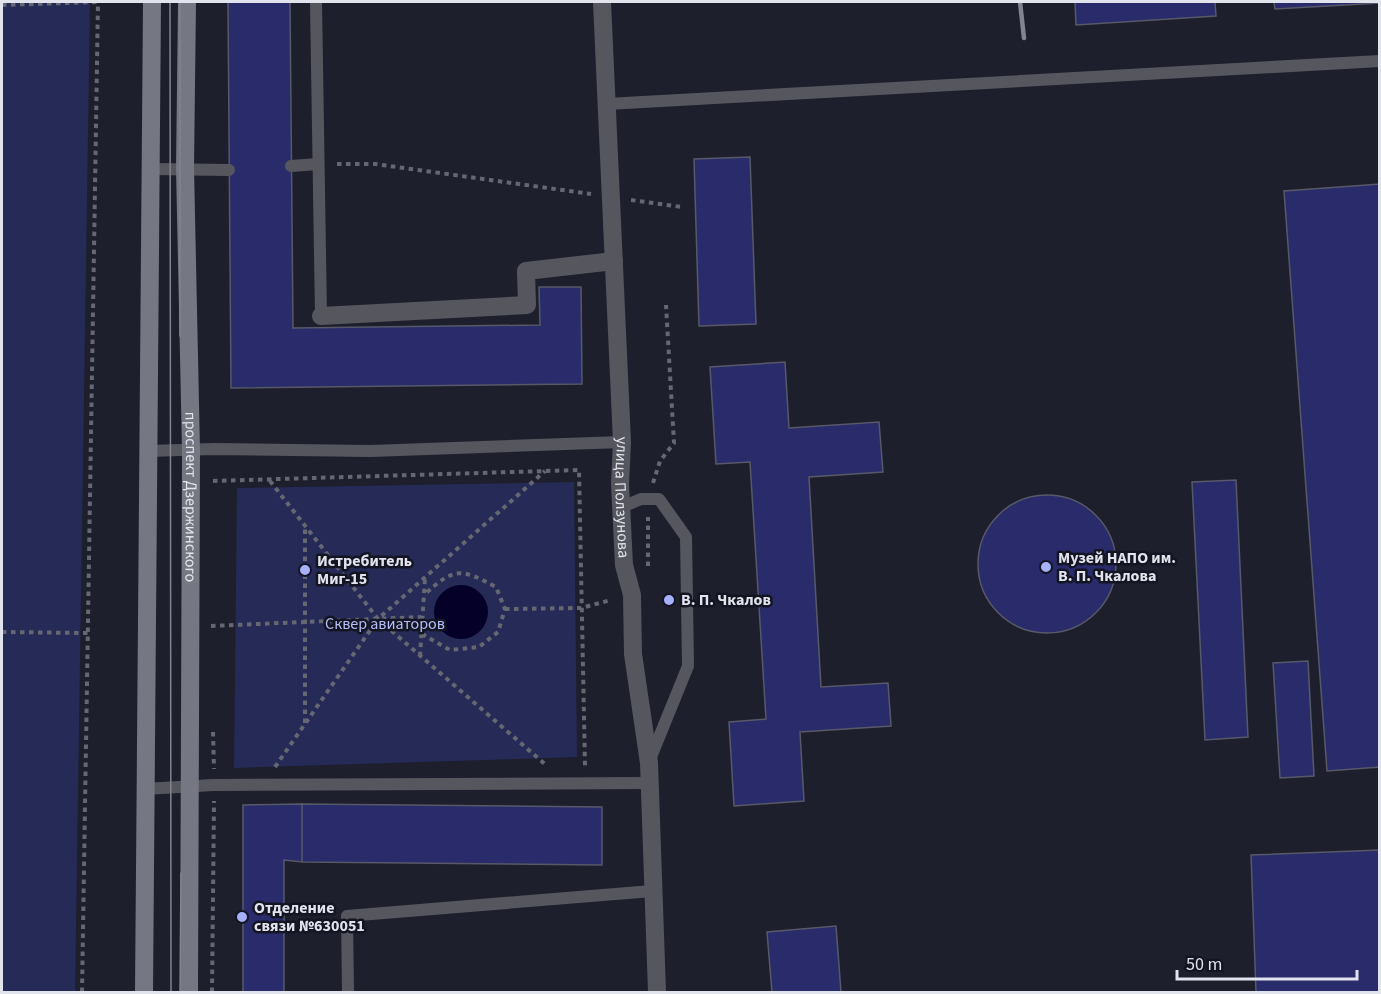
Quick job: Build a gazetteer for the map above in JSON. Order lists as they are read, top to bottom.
{
  "streets": {
    "main road": ["проспект Дзержинского"],
    "street": ["улица Ползунова"]
  },
  "parks": ["Сквер авиаторов"],
  "places": [
    "Музей НАПО им. В. П. Чкалова",
    "Истребитель Миг-15",
    "В. П. Чкалов",
    "Отделение связи №630051"
  ],
  "scale_bar": "50 m"
}
